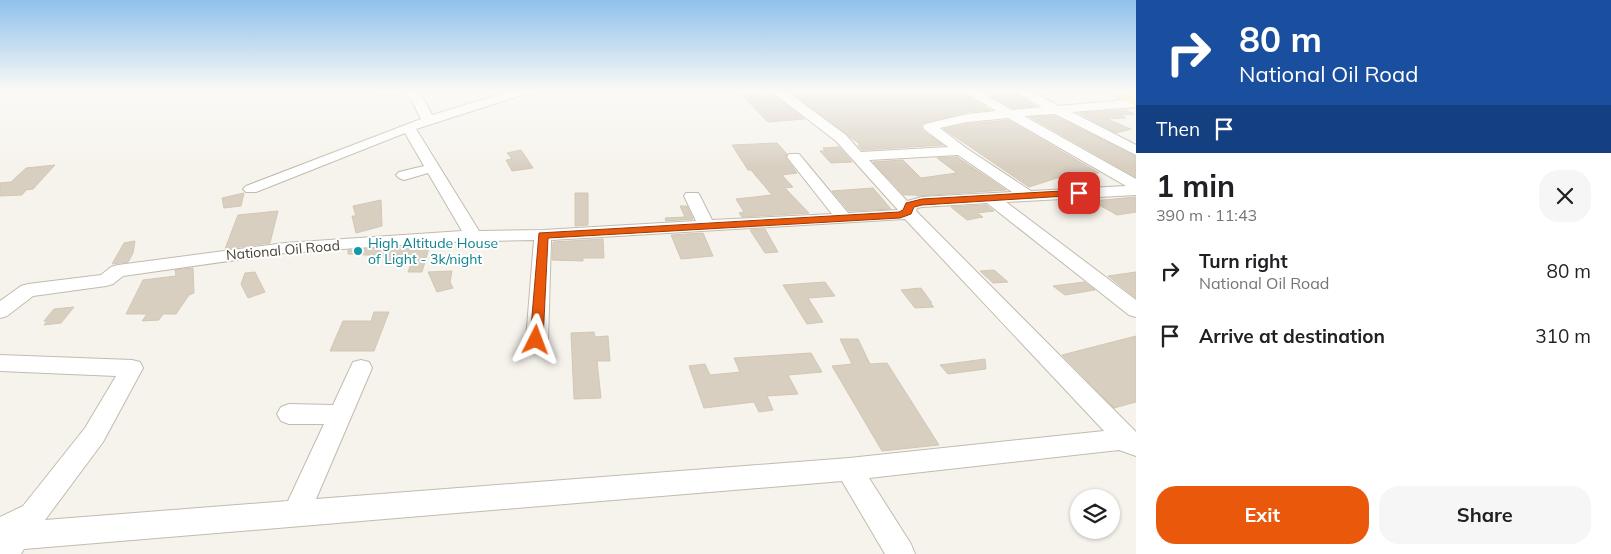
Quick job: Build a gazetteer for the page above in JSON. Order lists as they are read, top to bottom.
{
  "streets": {
    "street": ["National Oil Road"]
  },
  "places": ["High Altitude House of Light - 3k/night"],
  "page": {
    "turn": ["80 m", "National Oil Road"],
    "then": "Then",
    "heading": ["1 min", "390 m · 11:43"],
    "list": [
      {
        "name": "Turn right",
        "note": "National Oil Road",
        "value": "80 m"
      },
      {
        "name": "Arrive at destination",
        "value": "310 m"
      }
    ],
    "buttons": ["Exit", "Share"]
  }
}
